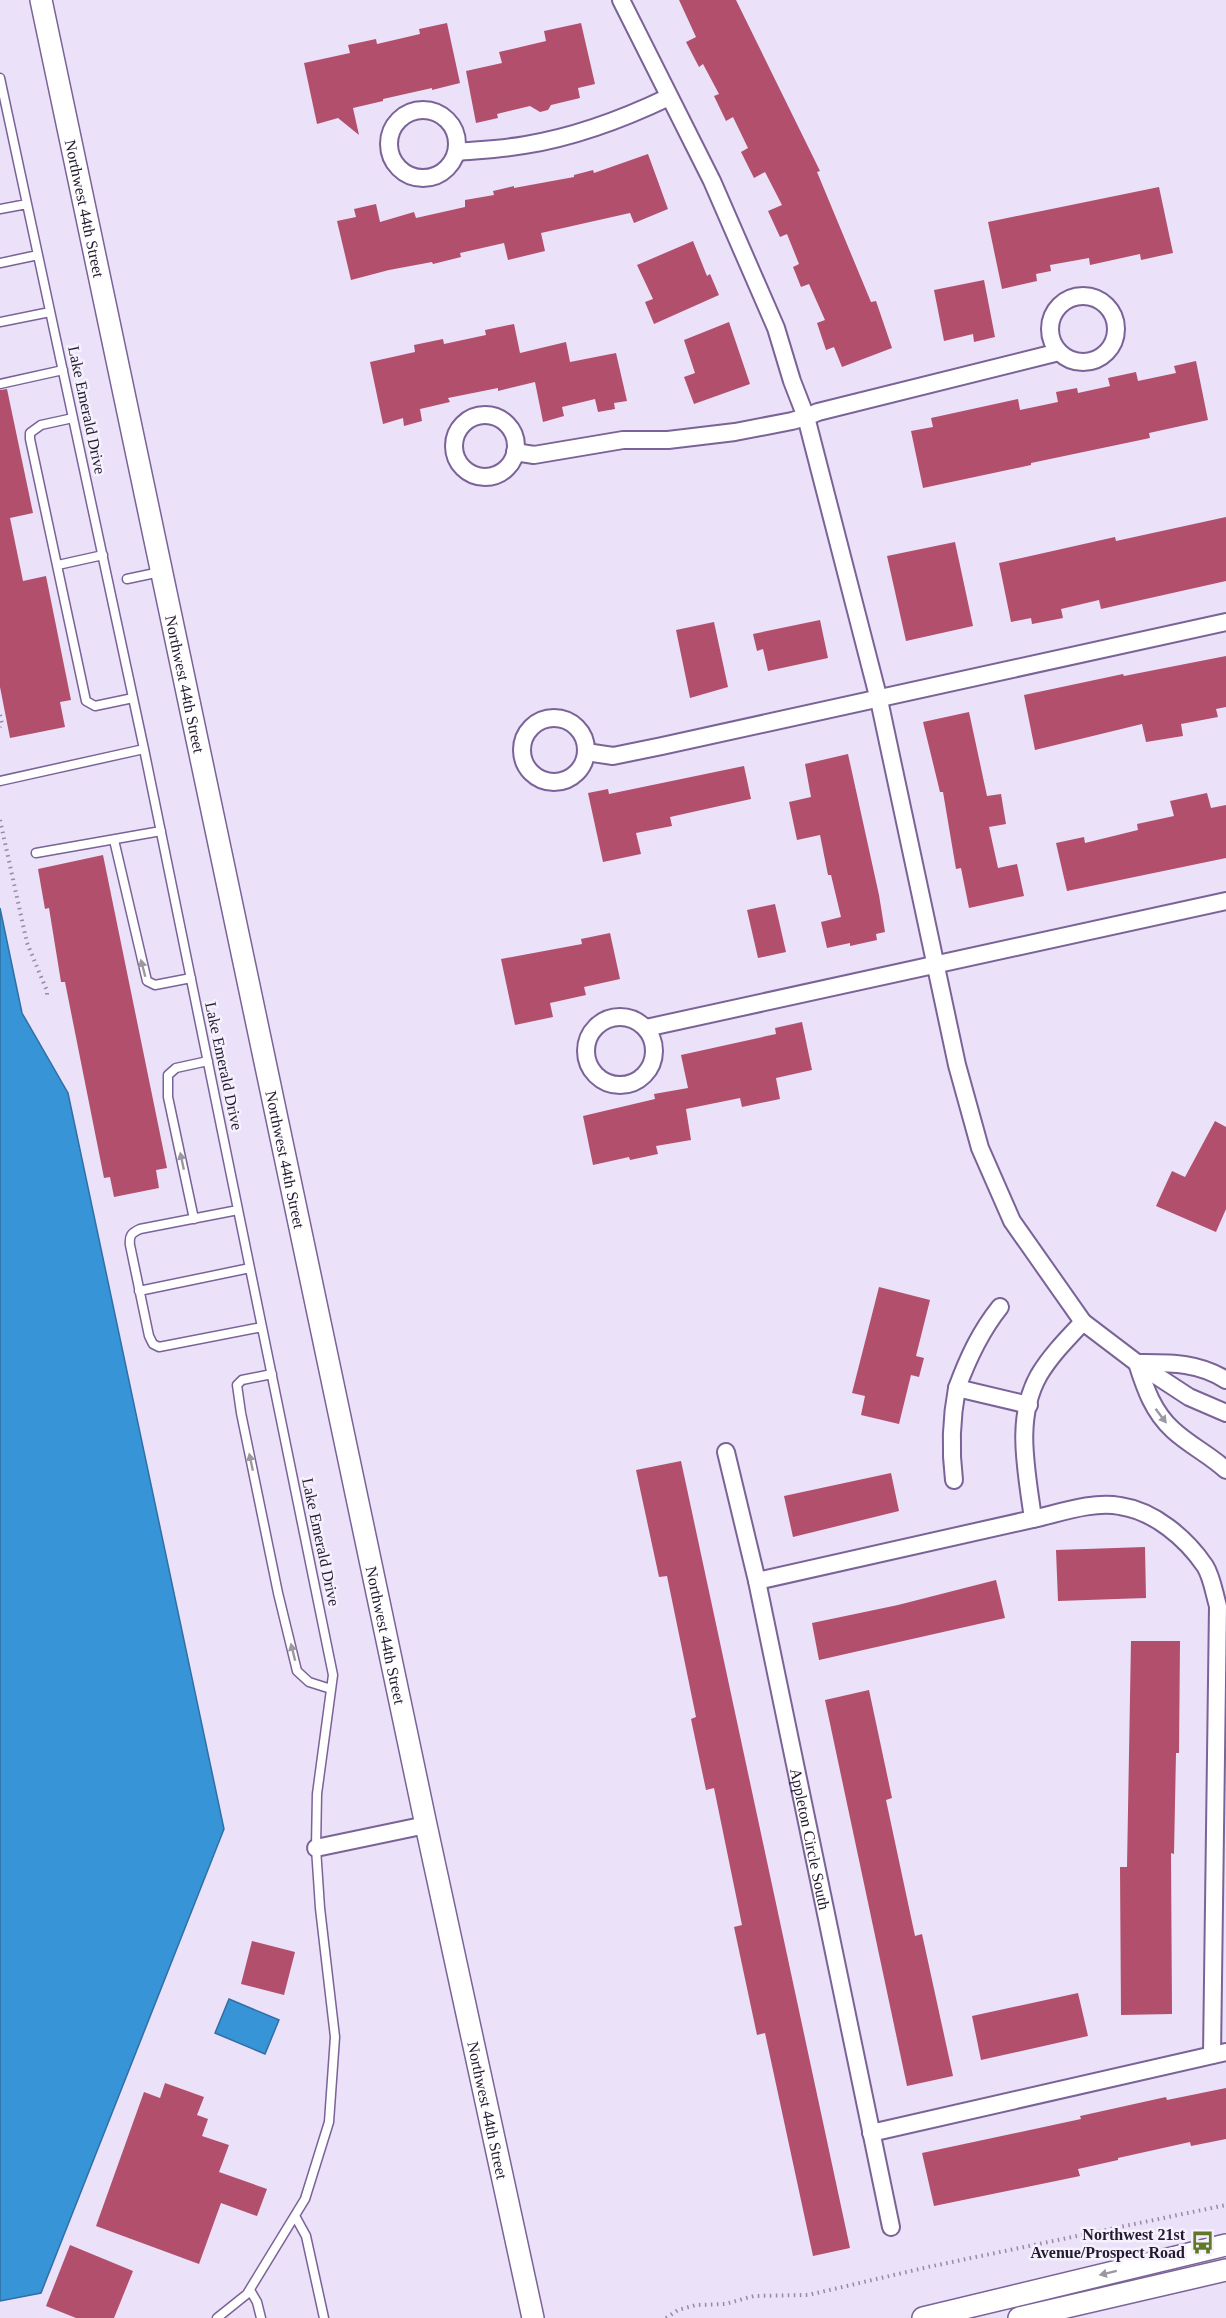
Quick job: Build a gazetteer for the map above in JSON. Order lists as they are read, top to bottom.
{
  "streets": {
    "street": ["Northwest 44th Street", "Appleton Circle South"],
    "lane": ["Lake Emerald Drive"]
  },
  "places": {
    "bus stop": ["Northwest 21st Avenue/Prospect Road"]
  }
}
